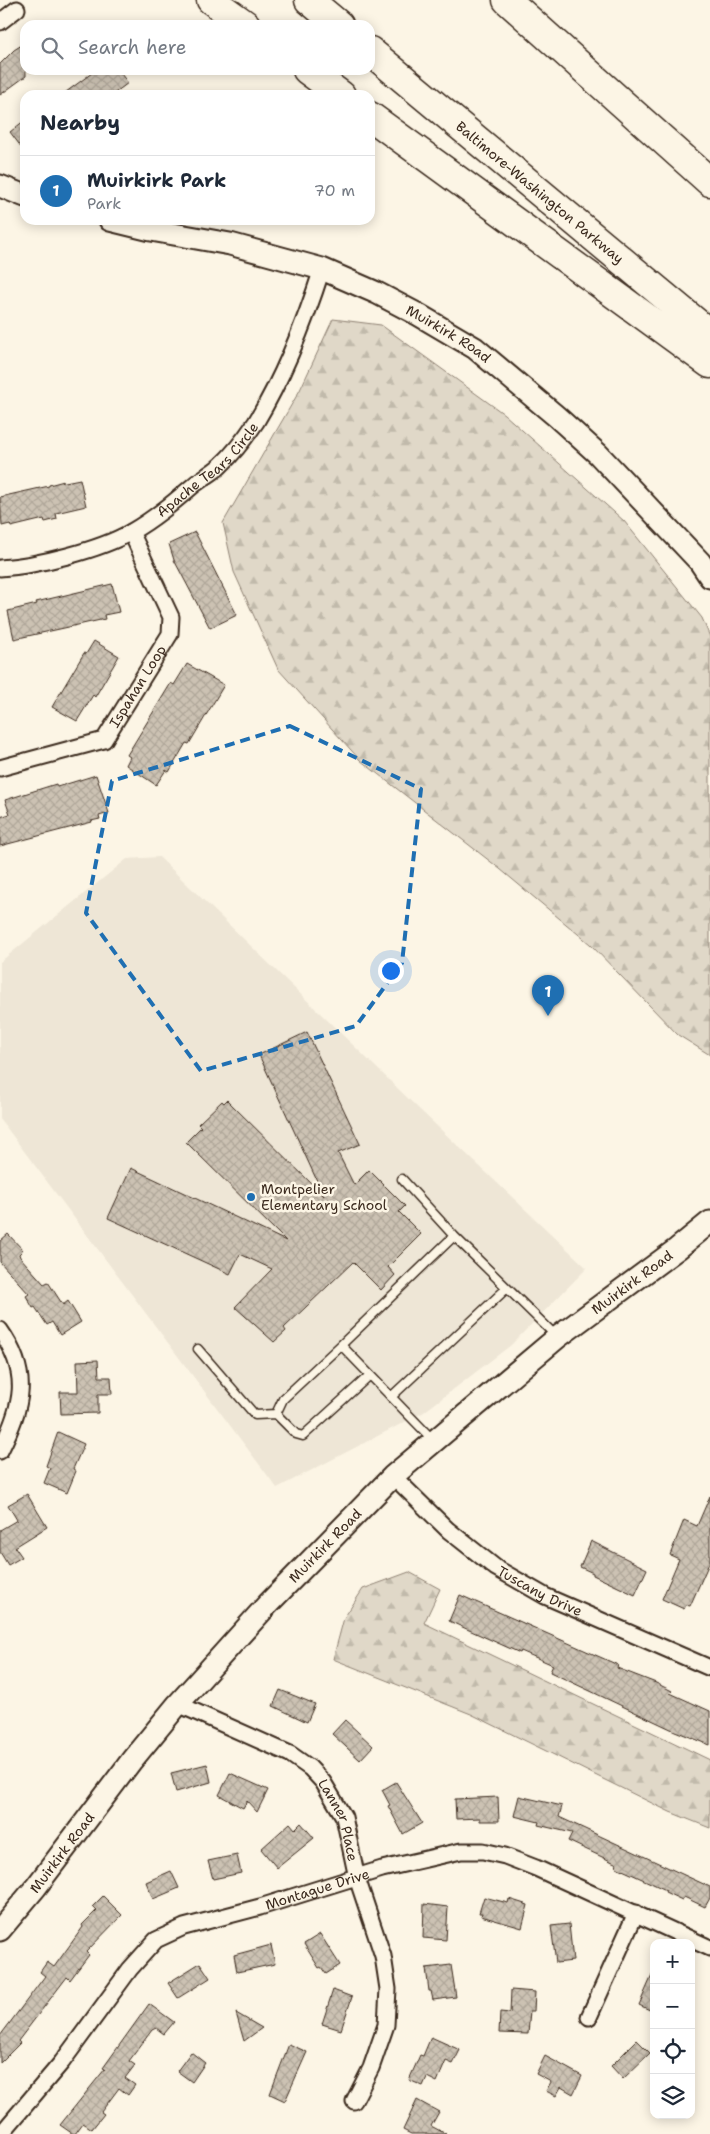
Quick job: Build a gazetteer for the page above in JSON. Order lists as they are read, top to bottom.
{
  "streets": {
    "highway": ["Baltimore-Washington Parkway"],
    "main road": ["Muirkirk Road"],
    "street": [
      "Apache Tears Circle",
      "Ispahan Loop",
      "Tuscany Drive",
      "Lanner Place",
      "Montague Drive"
    ]
  },
  "crossings": [
    ["Muirkirk Road", "Apache Tears Circle"],
    ["Muirkirk Road", "Tuscany Drive"],
    ["Muirkirk Road", "Lanner Place"],
    ["Apache Tears Circle", "Ispahan Loop"],
    ["Lanner Place", "Montague Drive"]
  ],
  "places": ["Montpelier Elementary School"],
  "page": {
    "search": "Search here",
    "heading": "Nearby",
    "list": [
      {
        "mark": "1",
        "name": "Muirkirk Park",
        "note": "Park",
        "value": "70 m"
      }
    ],
    "pins": "1",
    "map_buttons": ["+", "−"]
  }
}
